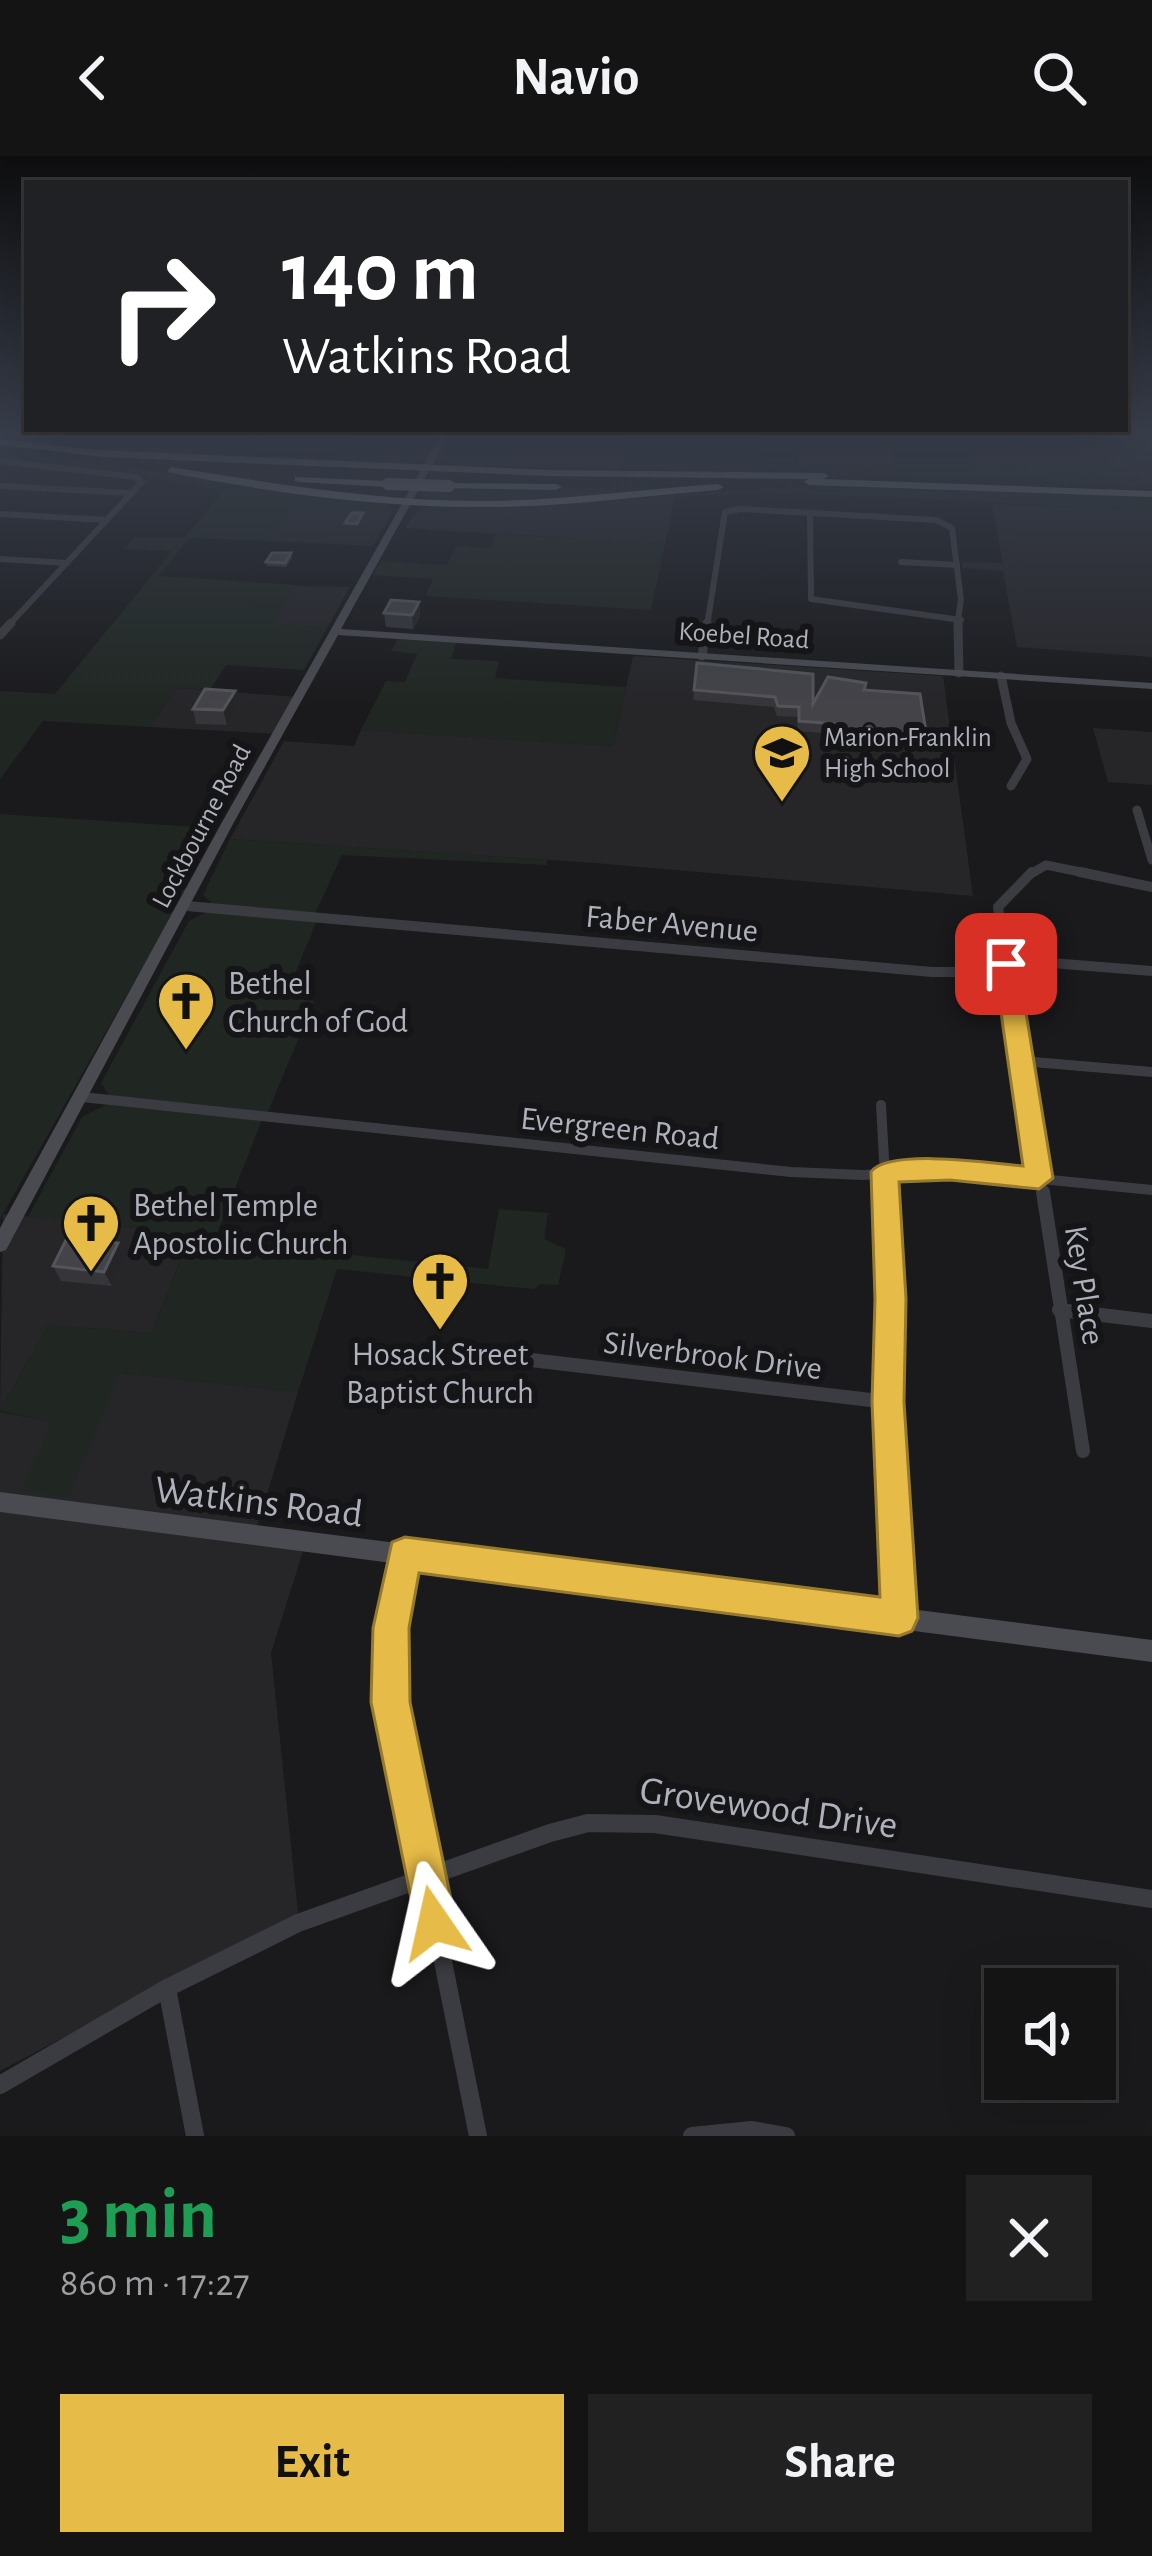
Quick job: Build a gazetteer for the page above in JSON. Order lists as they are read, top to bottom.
{
  "streets": {
    "street": [
      "Koebel Road",
      "Lockbourne Road",
      "Faber Avenue",
      "Evergreen Road",
      "Key Place",
      "Silverbrook Drive",
      "Watkins Road",
      "Grovewood Drive"
    ]
  },
  "crossings": [
    ["Koebel Road", "Lockbourne Road"],
    ["Lockbourne Road", "Faber Avenue"],
    ["Lockbourne Road", "Evergreen Road"],
    ["Faber Avenue", "Key Place"],
    ["Evergreen Road", "Key Place"]
  ],
  "places": {
    "school or university": ["Marion-Franklin High School"],
    "church": ["Bethel Church of God", "Bethel Temple Apostolic Church", "Hosack Street Baptist Church"]
  },
  "page": {
    "header": "Navio",
    "turn": ["140 m", "Watkins Road"],
    "heading": ["3 min", "860 m · 17:27"],
    "buttons": ["Exit", "Share"]
  }
}
